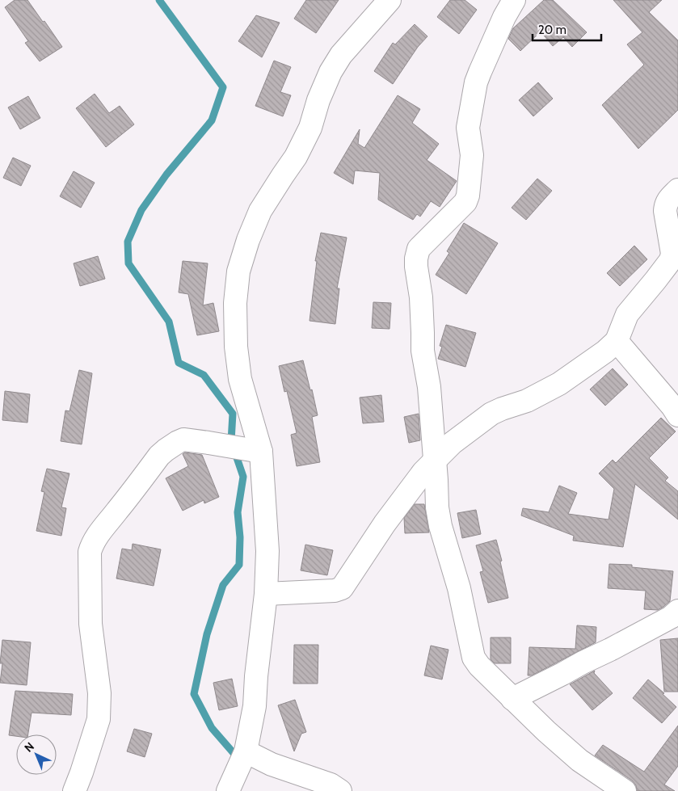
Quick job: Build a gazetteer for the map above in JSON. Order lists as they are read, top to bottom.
{
  "scale_bar": "20 m",
  "north": "top left"
}
